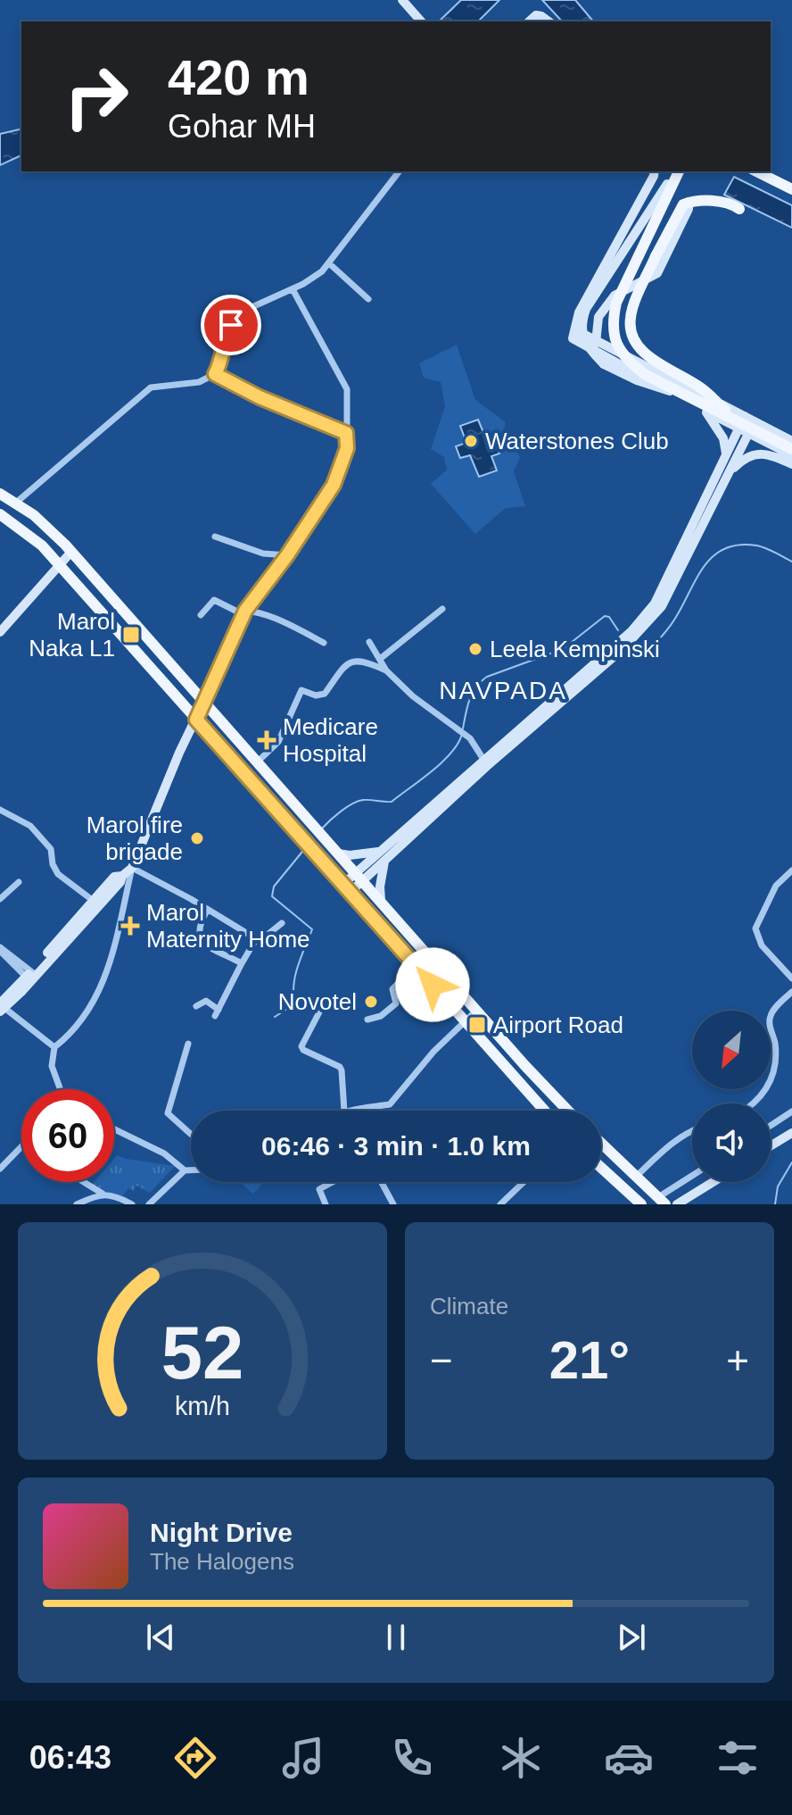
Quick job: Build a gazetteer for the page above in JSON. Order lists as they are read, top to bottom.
{
  "districts": ["NAVPADA"],
  "places": {
    "other": [
      "Waterstones Club",
      "Leela Kempinski",
      "Marol fire brigade",
      "Novotel"
    ],
    "transit": ["Marol Naka L1", "Airport Road"],
    "health": ["Medicare Hospital", "Marol Maternity Home"]
  },
  "north": "bottom left",
  "page": {
    "turn": ["420 m", "Gohar MH"],
    "limit": "60",
    "trip": "06:46 · 3 min · 1.0 km",
    "tile": "Climate",
    "heat": ["−", "21°", "+"],
    "song": ["Night Drive", "The Halogens"],
    "tabs": "06:43",
    "gauge": ["52", "km/h"]
  }
}
